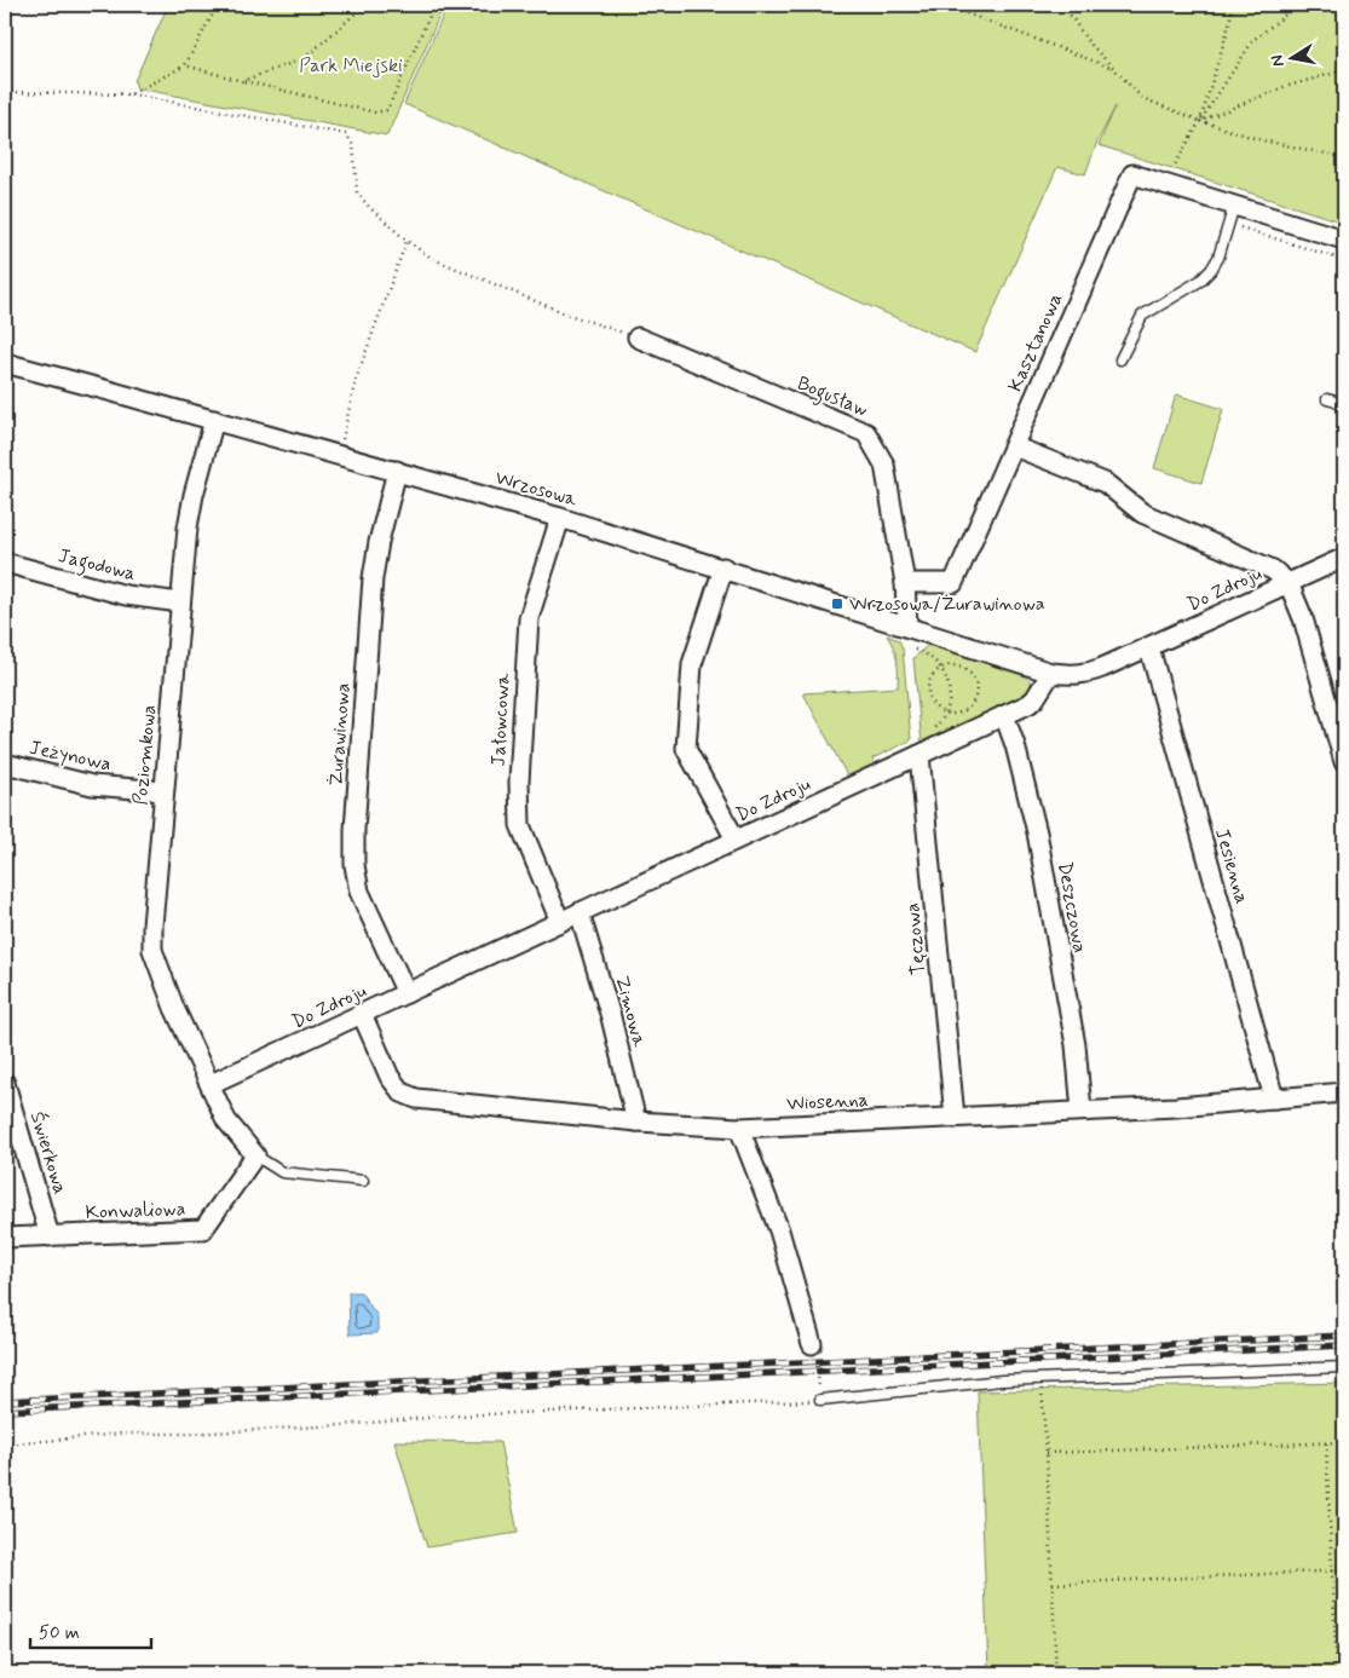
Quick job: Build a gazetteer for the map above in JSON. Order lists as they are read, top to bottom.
{
  "streets": {
    "street": [
      "Kasztanowa",
      "Bogusław",
      "Wrzosowa",
      "Jagodowa",
      "Do Zdroju",
      "Jałowcowa",
      "Żurawinowa",
      "Poziomkowa",
      "Jeżynowa",
      "Jesienna",
      "Deszczowa",
      "Tęczowa",
      "Zimowa",
      "Wiosenna",
      "Świerkowa",
      "Konwaliowa"
    ]
  },
  "crossings": [
    ["Bogusław", "Wrzosowa"],
    ["Wrzosowa", "Do Zdroju"],
    ["Wrzosowa", "Jałowcowa"],
    ["Wrzosowa", "Żurawinowa"],
    ["Wrzosowa", "Poziomkowa"],
    ["Jagodowa", "Poziomkowa"],
    ["Do Zdroju", "Jałowcowa"],
    ["Do Zdroju", "Żurawinowa"],
    ["Do Zdroju", "Poziomkowa"],
    ["Do Zdroju", "Jesienna"],
    ["Do Zdroju", "Deszczowa"],
    ["Do Zdroju", "Tęczowa"],
    ["Do Zdroju", "Zimowa"],
    ["Do Zdroju", "Wiosenna"],
    ["Poziomkowa", "Jeżynowa"],
    ["Jesienna", "Wiosenna"],
    ["Deszczowa", "Wiosenna"],
    ["Tęczowa", "Wiosenna"],
    ["Zimowa", "Wiosenna"],
    ["Świerkowa", "Konwaliowa"]
  ],
  "parks": ["Park Miejski"],
  "places": {
    "transit": ["Wrzosowa/Żurawinowa"]
  },
  "scale_bar": "50 m",
  "north": "left"
}
